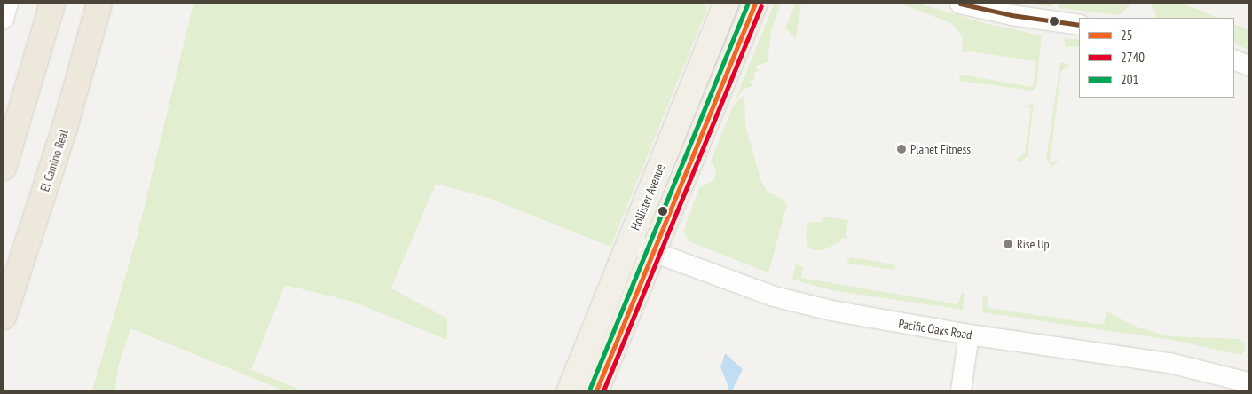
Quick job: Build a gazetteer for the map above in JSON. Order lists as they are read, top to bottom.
{
  "streets": {
    "highway": ["El Camino Real"],
    "main road": ["Hollister Avenue"],
    "street": ["Pacific Oaks Road"]
  },
  "crossings": [
    ["Hollister Avenue", "Pacific Oaks Road"]
  ],
  "places": ["Planet Fitness", "Rise Up"],
  "lines": ["transit line 25", "transit line 201", "transit line 2740"],
  "legend": ["25", "2740", "201"]
}
